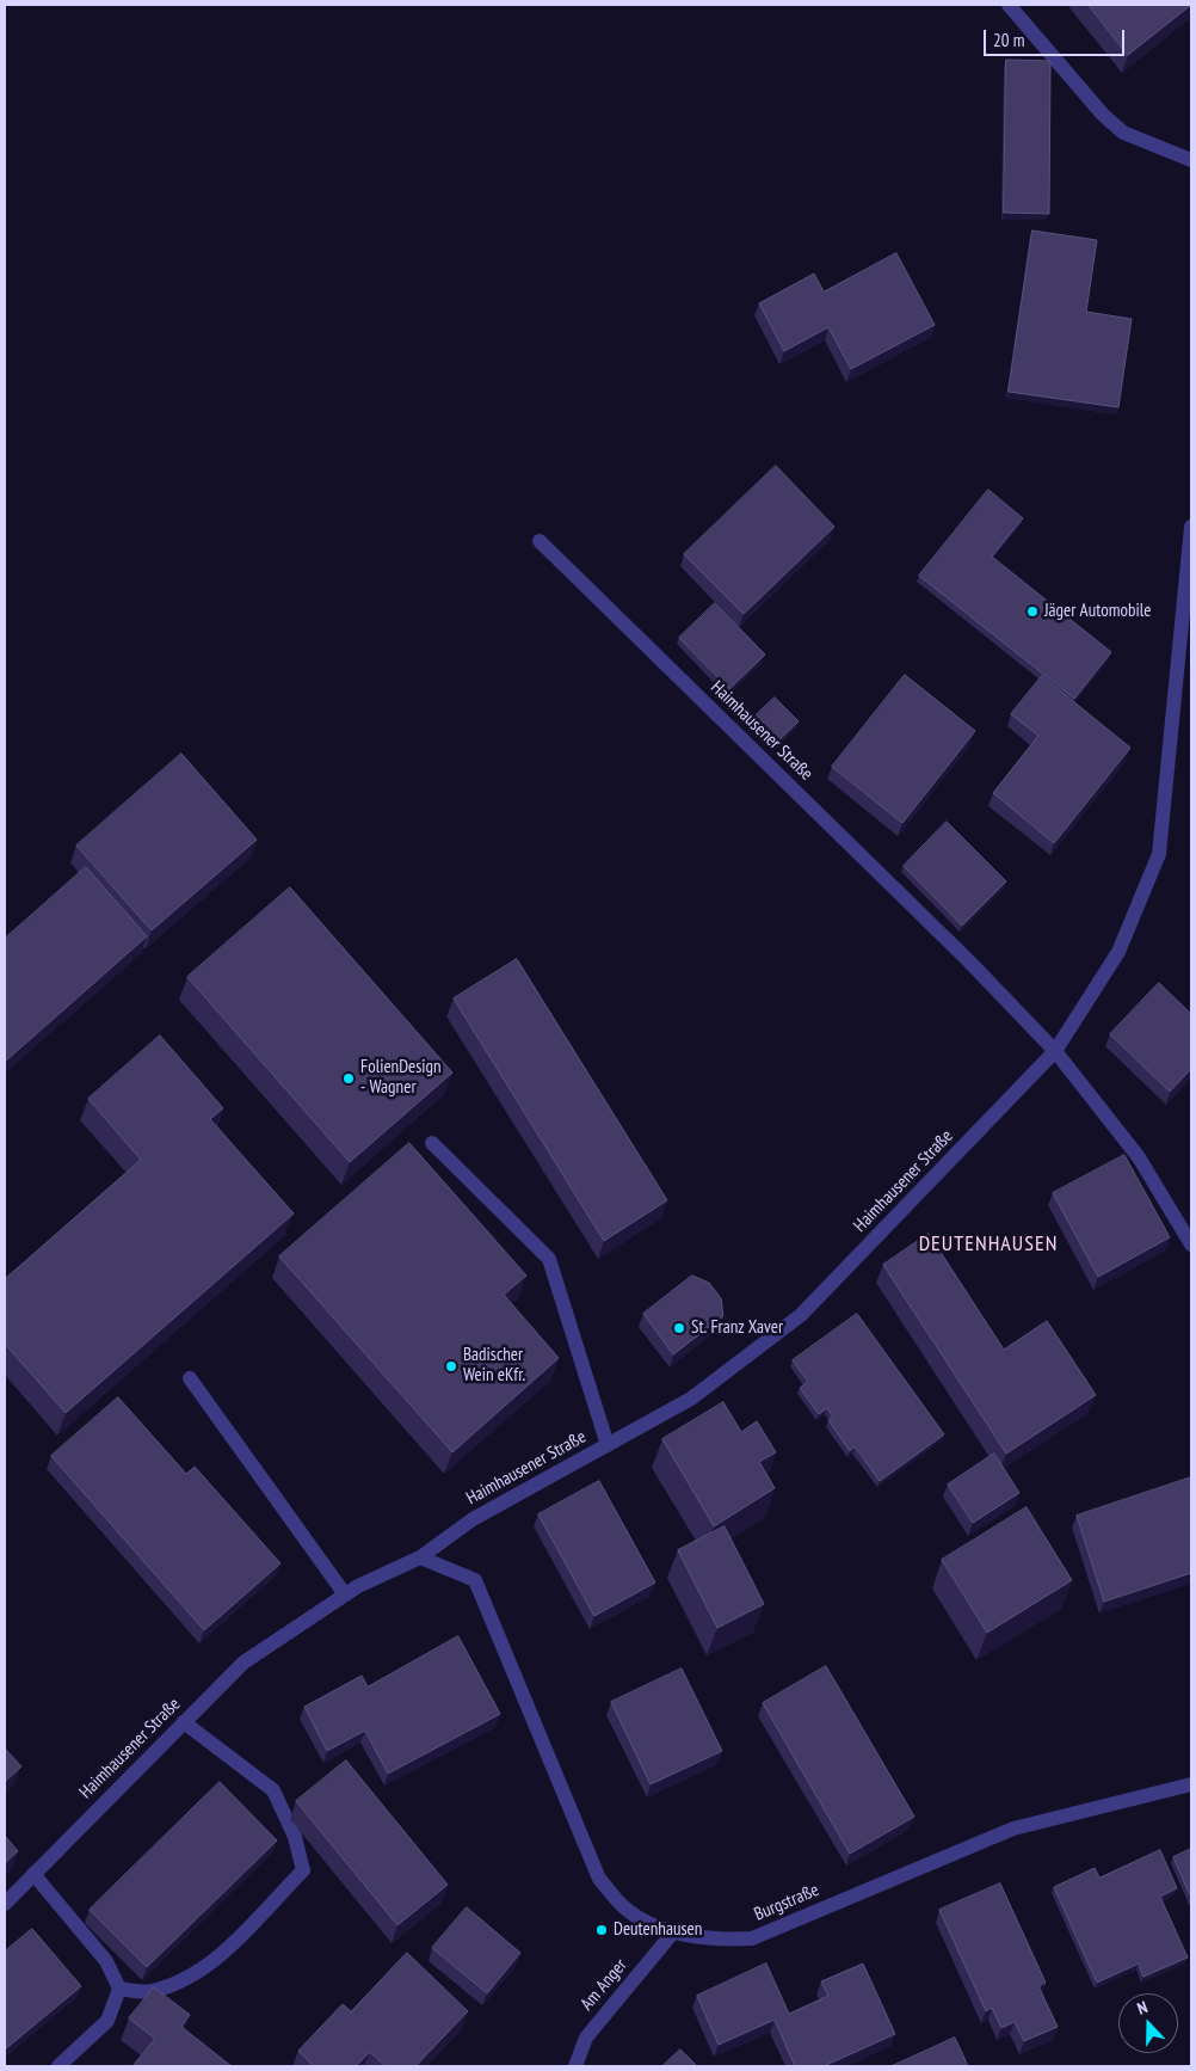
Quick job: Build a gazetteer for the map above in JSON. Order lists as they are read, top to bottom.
{
  "streets": {
    "street": ["Haimhausener Straße", "Burgstraße", "Am Anger"]
  },
  "crossings": [
    ["Haimhausener Straße", "Burgstraße"],
    ["Burgstraße", "Am Anger"]
  ],
  "districts": ["DEUTENHAUSEN"],
  "places": [
    "Jäger Automobile",
    "FolienDesign - Wagner",
    "St. Franz Xaver",
    "Badischer Wein eKfr.",
    "Deutenhausen"
  ],
  "scale_bar": "20 m",
  "north": "top"
}
